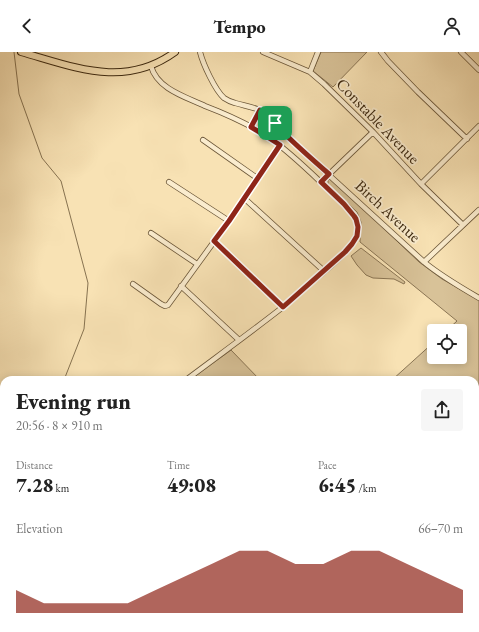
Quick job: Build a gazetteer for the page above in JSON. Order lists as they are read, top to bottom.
{
  "streets": {
    "street": ["Constable Avenue", "Birch Avenue"]
  },
  "page": {
    "header": "Tempo",
    "heading": ["Evening run", "20:56 · 8 × 910 m"],
    "stats": [
      ["Distance", "7.28 km"],
      ["Time", "49:08"],
      ["Pace", "6:45 /km"]
    ],
    "chart": ["Elevation", "66–70 m"]
  }
}
